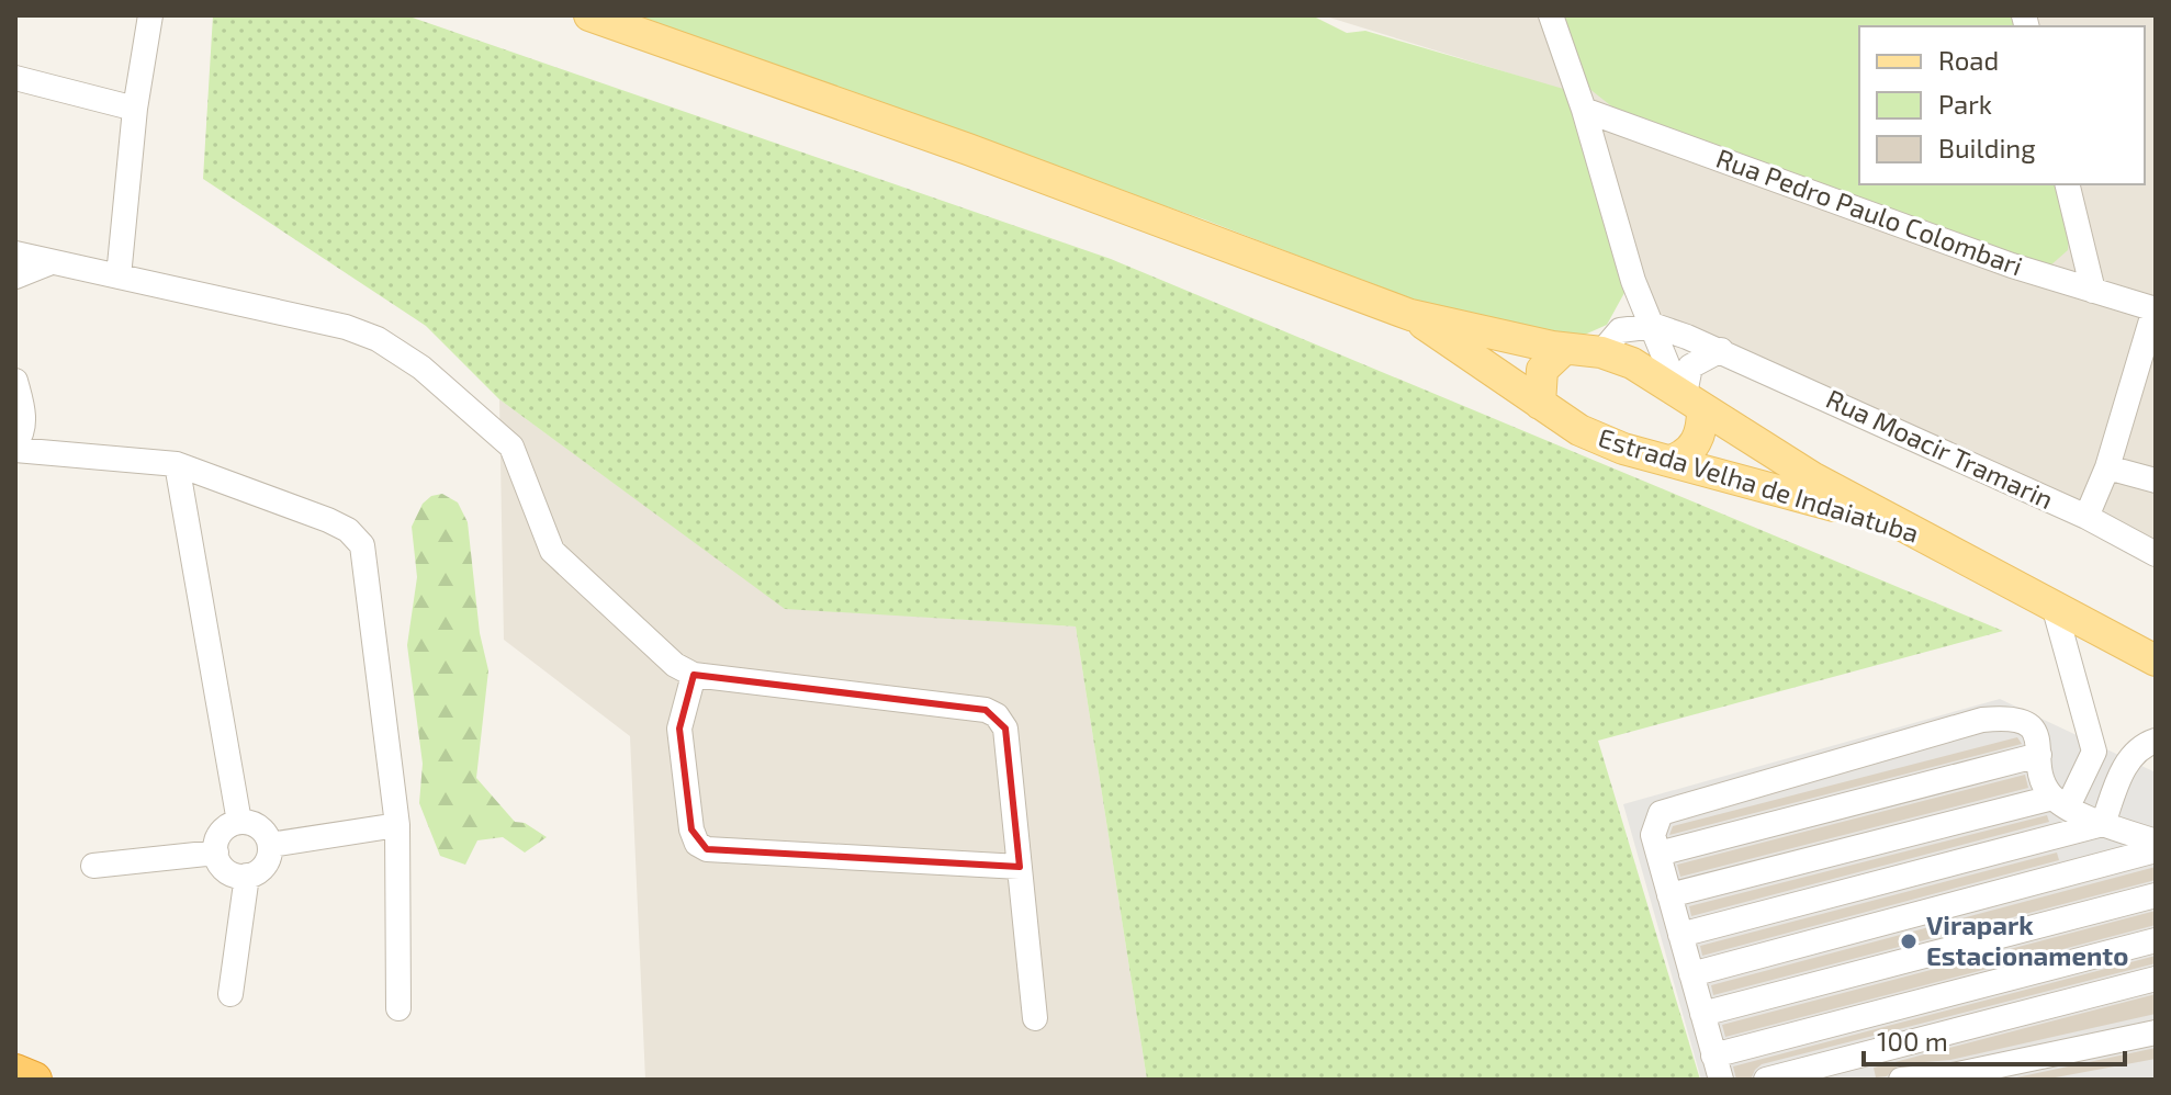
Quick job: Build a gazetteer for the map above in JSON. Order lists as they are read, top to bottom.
{
  "streets": {
    "main road": ["Estrada Velha de Indaiatuba"],
    "street": ["Rua Pedro Paulo Colombari", "Rua Moacir Tramarin"]
  },
  "crossings": [
    ["Rua Moacir Tramarin", "Estrada Velha de Indaiatuba"]
  ],
  "places": ["Virapark Estacionamento"],
  "legend": ["Road", "Park", "Building"],
  "scale_bar": "100 m"
}
